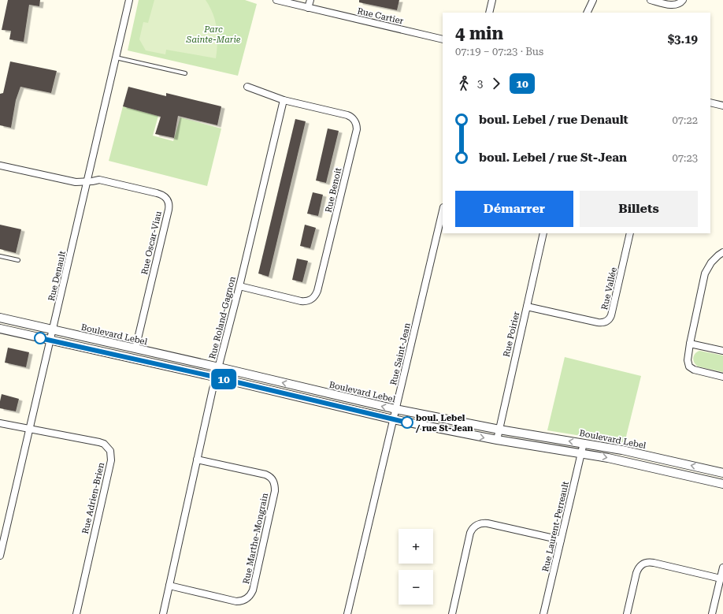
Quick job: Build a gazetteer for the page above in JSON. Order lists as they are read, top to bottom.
{
  "streets": {
    "street": [
      "Rue Cartier",
      "Rue Benoit",
      "Rue Oscar-Viau",
      "Rue Denault",
      "Rue Vallée",
      "Rue Roland-Gagnon",
      "Boulevard Lebel",
      "Rue Poirier",
      "Rue Saint-Jean",
      "Rue Adrien-Brien",
      "Rue Laurent-Perreault",
      "Rue Marthe-Mongrain"
    ]
  },
  "crossings": [
    ["Rue Benoit", "Rue Roland-Gagnon"],
    ["Rue Oscar-Viau", "Rue Denault"],
    ["Rue Oscar-Viau", "Boulevard Lebel"],
    ["Rue Denault", "Boulevard Lebel"],
    ["Rue Denault", "Rue Adrien-Brien"],
    ["Rue Vallée", "Rue Poirier"],
    ["Rue Roland-Gagnon", "Boulevard Lebel"],
    ["Rue Roland-Gagnon", "Rue Marthe-Mongrain"],
    ["Boulevard Lebel", "Rue Poirier"],
    ["Boulevard Lebel", "Rue Saint-Jean"],
    ["Boulevard Lebel", "Rue Laurent-Perreault"]
  ],
  "parks": ["Parc Sainte-Marie"],
  "places": ["boul. Lebel / rue St-Jean"],
  "lines": ["bus line 10"],
  "page": {
    "on_map": "10",
    "heading": ["4 min", "07:19 – 07:23 · Bus", "$3.19"],
    "legs": ["3", "10"],
    "list": [
      {
        "name": "boul. Lebel / rue Denault",
        "value": "07:22"
      },
      {
        "name": "boul. Lebel / rue St-Jean",
        "value": "07:23"
      }
    ],
    "buttons": ["Démarrer", "Billets"],
    "map_buttons": ["+", "−"]
  }
}
